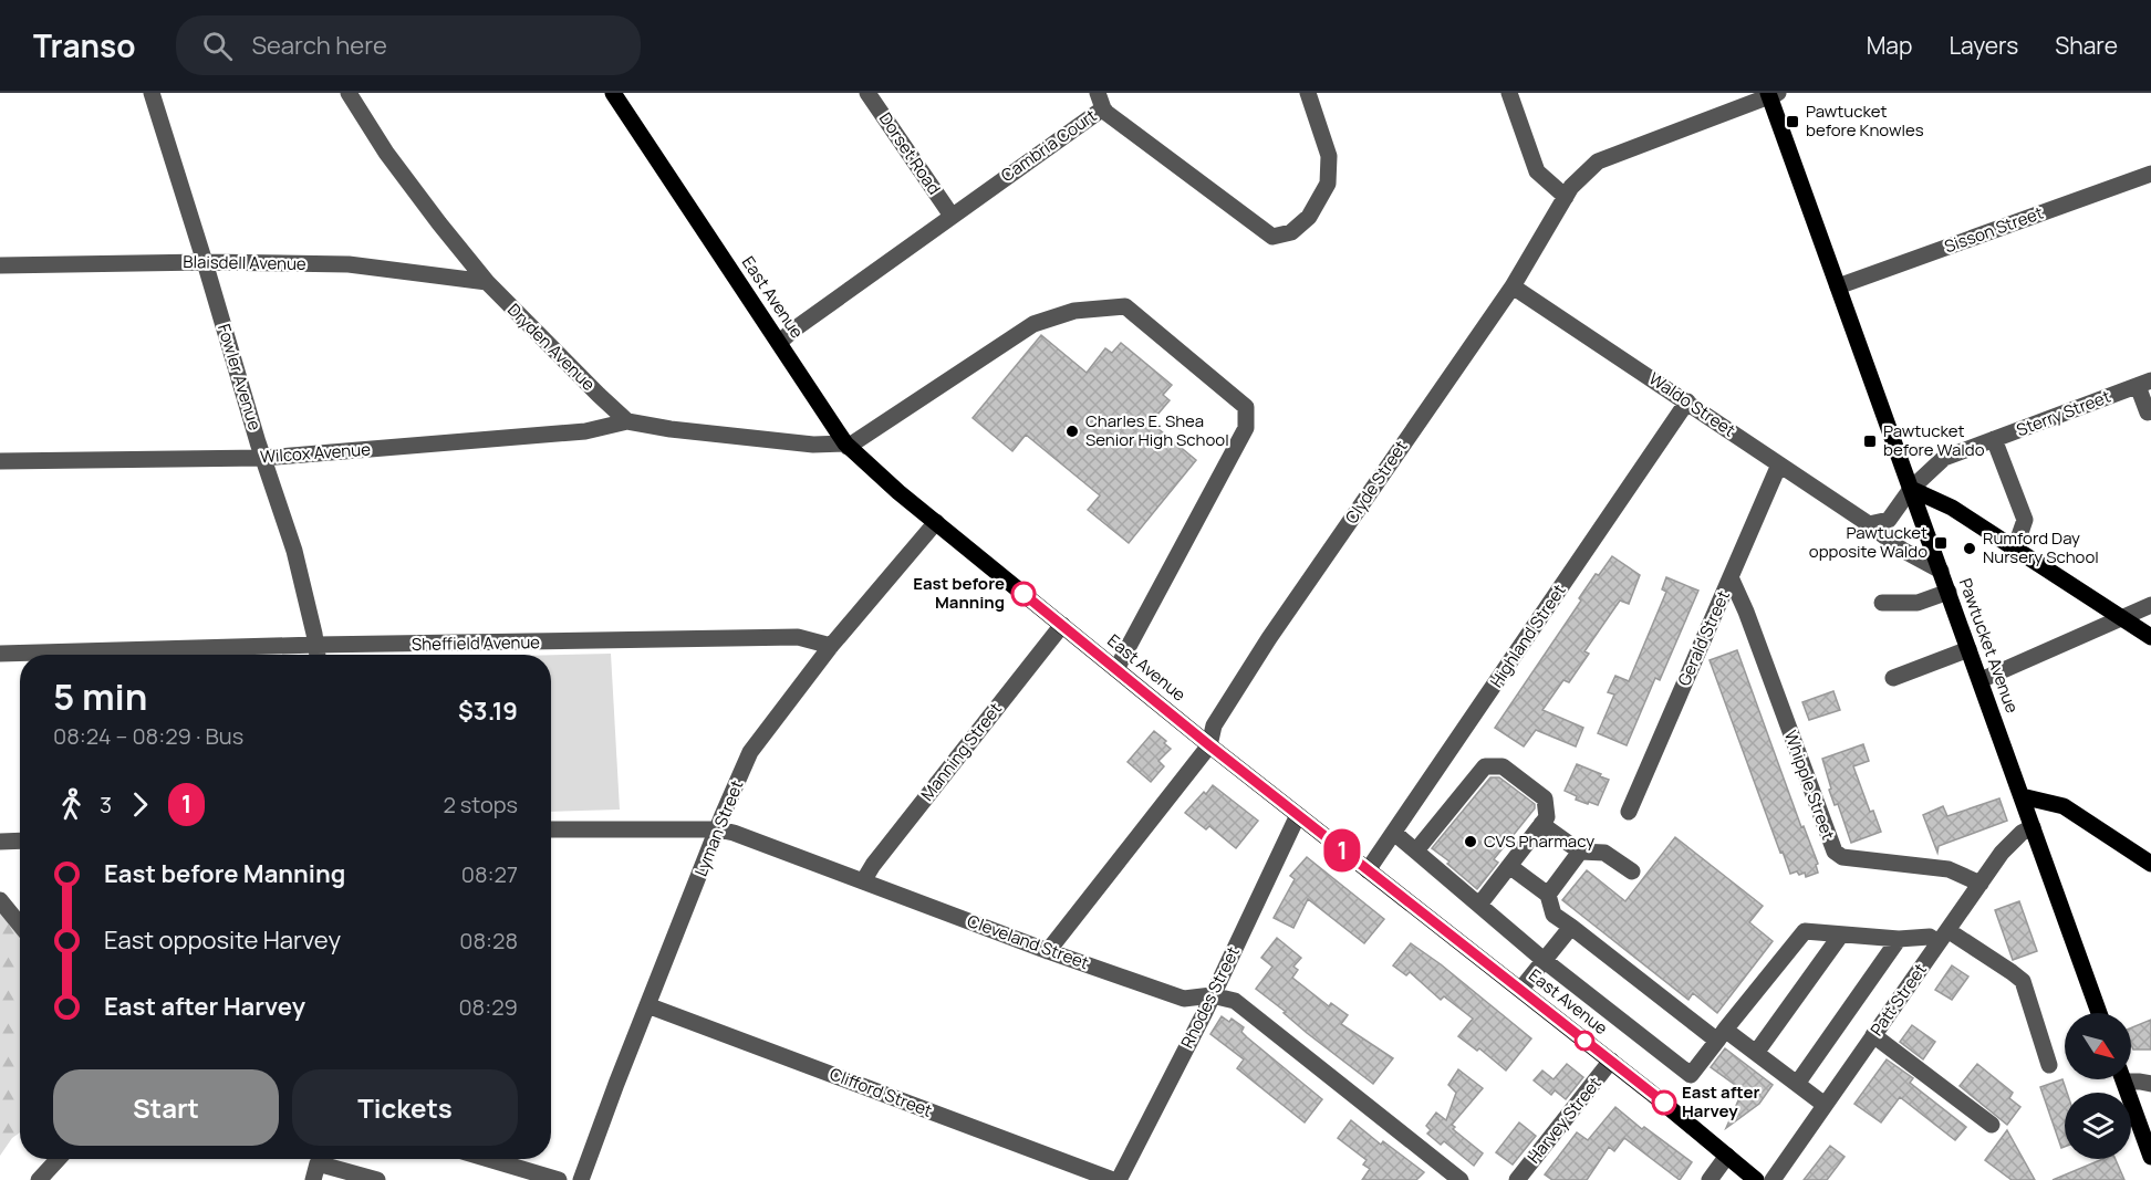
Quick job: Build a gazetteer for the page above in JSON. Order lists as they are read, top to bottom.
{
  "streets": {
    "main road": ["East Avenue", "Pawtucket Avenue"],
    "street": [
      "Cambria Court",
      "Dorset Road",
      "Sisson Street",
      "Blaisdell Avenue",
      "Dryden Avenue",
      "Fowler Avenue",
      "Waldo Street",
      "Sterry Street",
      "Wilcox Avenue",
      "Clyde Street",
      "Highland Street",
      "Gerald Street",
      "Sheffield Avenue",
      "Manning Street",
      "Whipple Street",
      "Lyman Street",
      "Cleveland Street",
      "Rhodes Street",
      "Patt Street",
      "Clifford Street",
      "Harvey Street"
    ]
  },
  "crossings": [
    ["Cambria Court", "Dorset Road"],
    ["Cambria Court", "East Avenue"],
    ["Sisson Street", "Pawtucket Avenue"],
    ["Blaisdell Avenue", "Dryden Avenue"],
    ["Blaisdell Avenue", "Fowler Avenue"],
    ["East Avenue", "Clyde Street"],
    ["East Avenue", "Highland Street"],
    ["East Avenue", "Manning Street"],
    ["East Avenue", "Lyman Street"],
    ["East Avenue", "Rhodes Street"],
    ["East Avenue", "Harvey Street"],
    ["Dryden Avenue", "Wilcox Avenue"],
    ["Fowler Avenue", "Wilcox Avenue"],
    ["Fowler Avenue", "Sheffield Avenue"],
    ["Waldo Street", "Clyde Street"],
    ["Waldo Street", "Highland Street"],
    ["Waldo Street", "Gerald Street"],
    ["Waldo Street", "Pawtucket Avenue"],
    ["Sterry Street", "Pawtucket Avenue"],
    ["Clyde Street", "Pawtucket Avenue"],
    ["Clyde Street", "Cleveland Street"],
    ["Gerald Street", "Whipple Street"],
    ["Sheffield Avenue", "Lyman Street"],
    ["Pawtucket Avenue", "Patt Street"],
    ["Manning Street", "Cleveland Street"],
    ["Whipple Street", "Patt Street"],
    ["Lyman Street", "Cleveland Street"],
    ["Lyman Street", "Clifford Street"],
    ["Cleveland Street", "Rhodes Street"]
  ],
  "places": {
    "transit": ["Pawtucket before Knowles", "Pawtucket before Waldo", "Pawtucket opposite Waldo"],
    "other": [
      "Charles E. Shea Senior High School",
      "Rumford Day Nursery School",
      "East before Manning",
      "CVS Pharmacy",
      "East after Harvey"
    ]
  },
  "lines": ["bus line 1"],
  "north": "bottom right",
  "page": {
    "header": "Transo",
    "search": "Search here",
    "nav": ["Map", "Layers", "Share"],
    "on_map": "1",
    "heading": ["5 min", "08:24 – 08:29 · Bus", "$3.19"],
    "legs": ["3", "1", "2 stops"],
    "list": [
      {
        "name": "East before Manning",
        "value": "08:27"
      },
      {
        "name": "East opposite Harvey",
        "value": "08:28"
      },
      {
        "name": "East after Harvey",
        "value": "08:29"
      }
    ],
    "buttons": ["Start", "Tickets"]
  }
}
